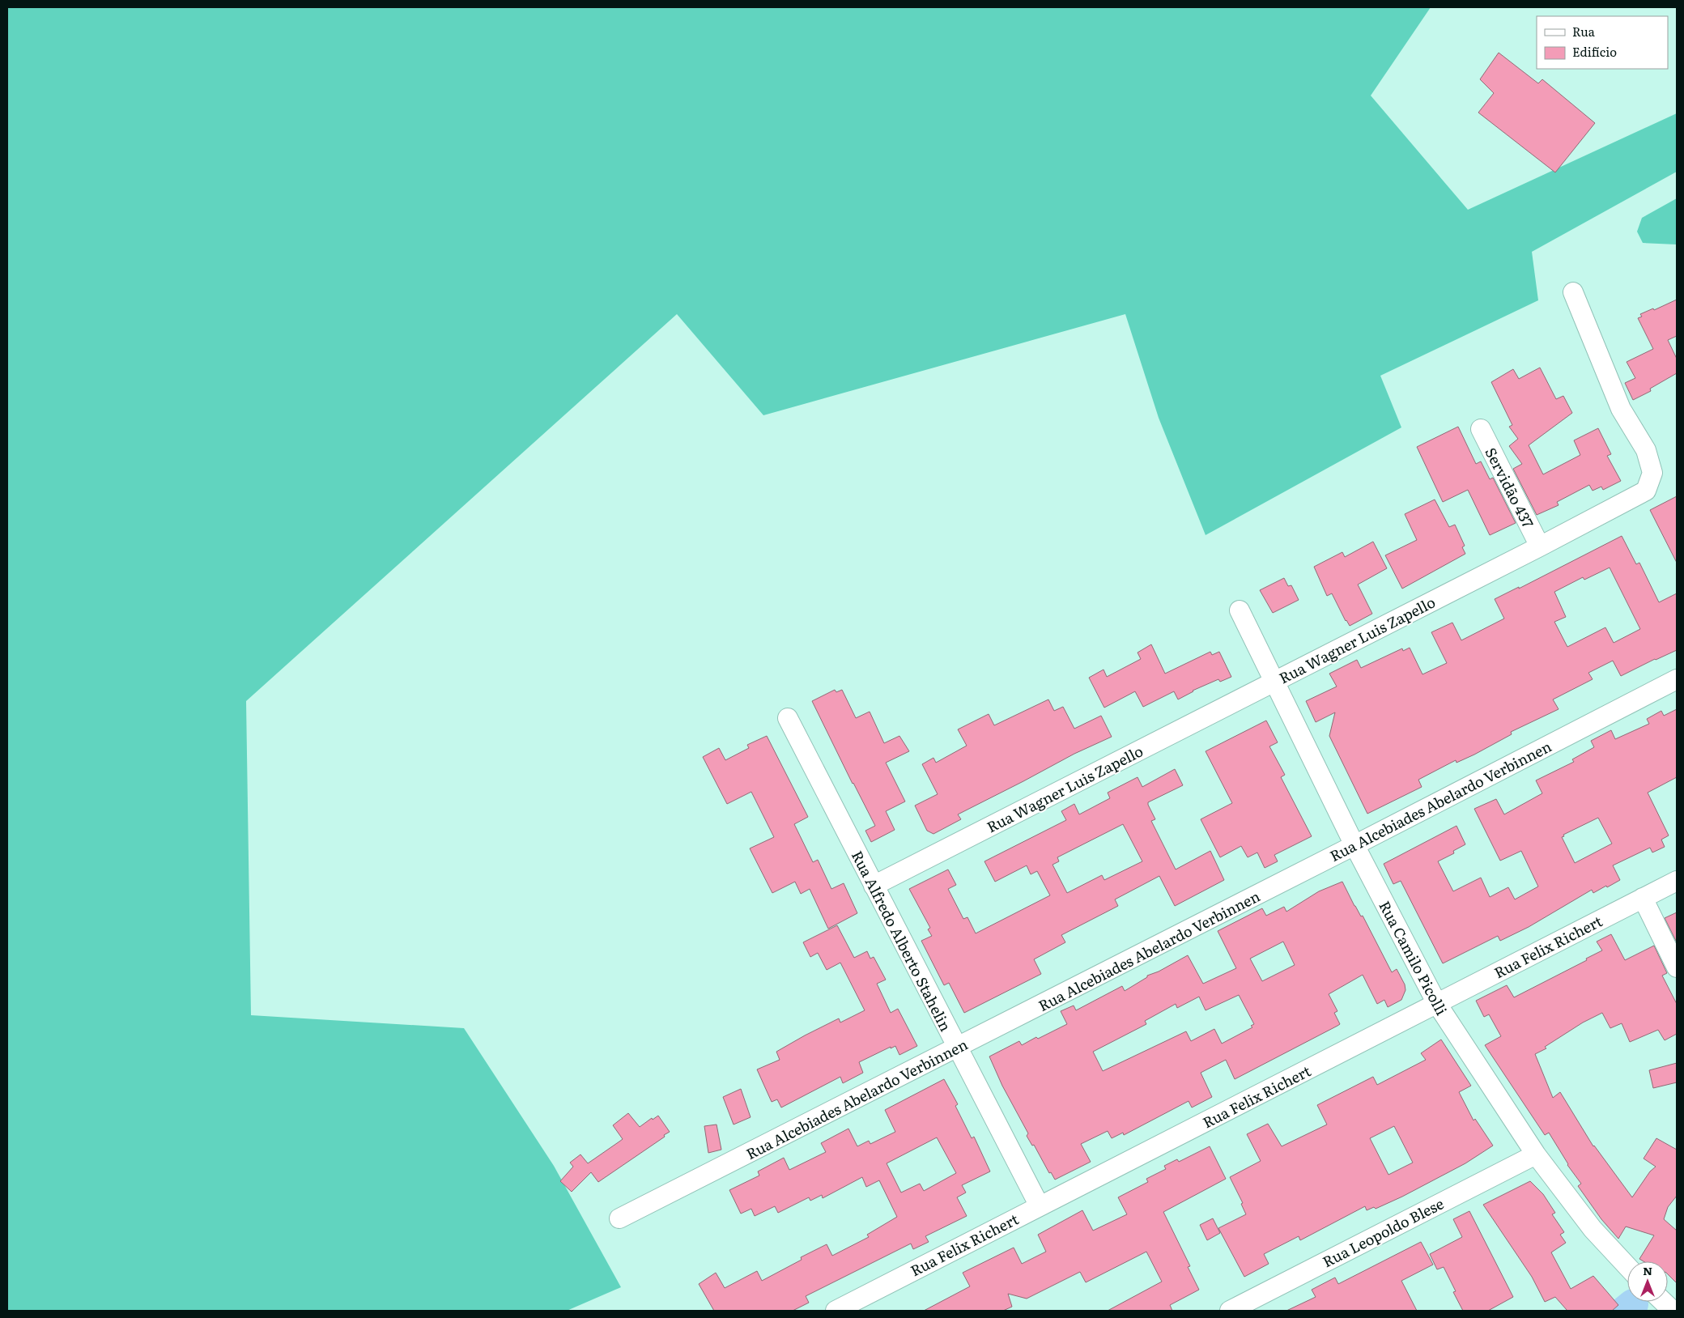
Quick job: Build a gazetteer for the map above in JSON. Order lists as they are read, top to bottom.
{
  "streets": {
    "street": [
      "Servidão 437",
      "Rua Wagner Luis Zapello",
      "Rua Alcebiades Abelardo Verbinnen",
      "Rua Alfredo Alberto Stahelin",
      "Rua Felix Richert",
      "Rua Camilo Picolli",
      "Rua Leopoldo Blese"
    ]
  },
  "crossings": [
    ["Servidão 437", "Rua Wagner Luis Zapello"],
    ["Rua Wagner Luis Zapello", "Rua Alfredo Alberto Stahelin"],
    ["Rua Wagner Luis Zapello", "Rua Camilo Picolli"],
    ["Rua Alcebiades Abelardo Verbinnen", "Rua Alfredo Alberto Stahelin"],
    ["Rua Alcebiades Abelardo Verbinnen", "Rua Camilo Picolli"],
    ["Rua Alfredo Alberto Stahelin", "Rua Felix Richert"],
    ["Rua Felix Richert", "Rua Camilo Picolli"],
    ["Rua Camilo Picolli", "Rua Leopoldo Blese"]
  ],
  "legend": ["Rua", "Edifício"],
  "north": "top"
}
